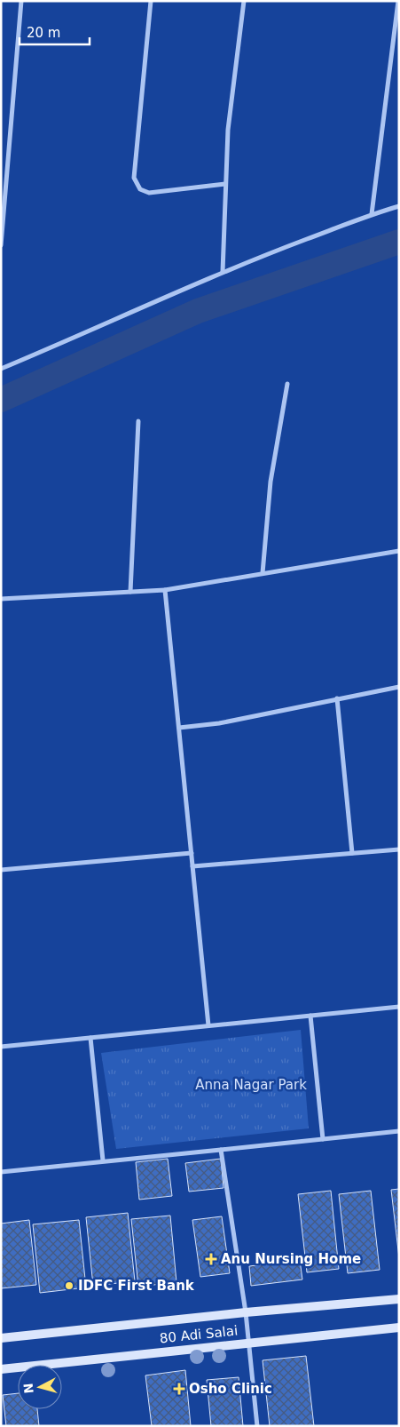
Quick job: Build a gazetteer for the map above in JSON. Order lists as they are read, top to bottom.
{
  "streets": {
    "main road": ["80 Adi Salai"]
  },
  "parks": ["Anna Nagar Park"],
  "places": {
    "health": ["Anu Nursing Home", "Osho Clinic"],
    "other": ["IDFC First Bank"]
  },
  "scale_bar": "20 m",
  "north": "left"
}
